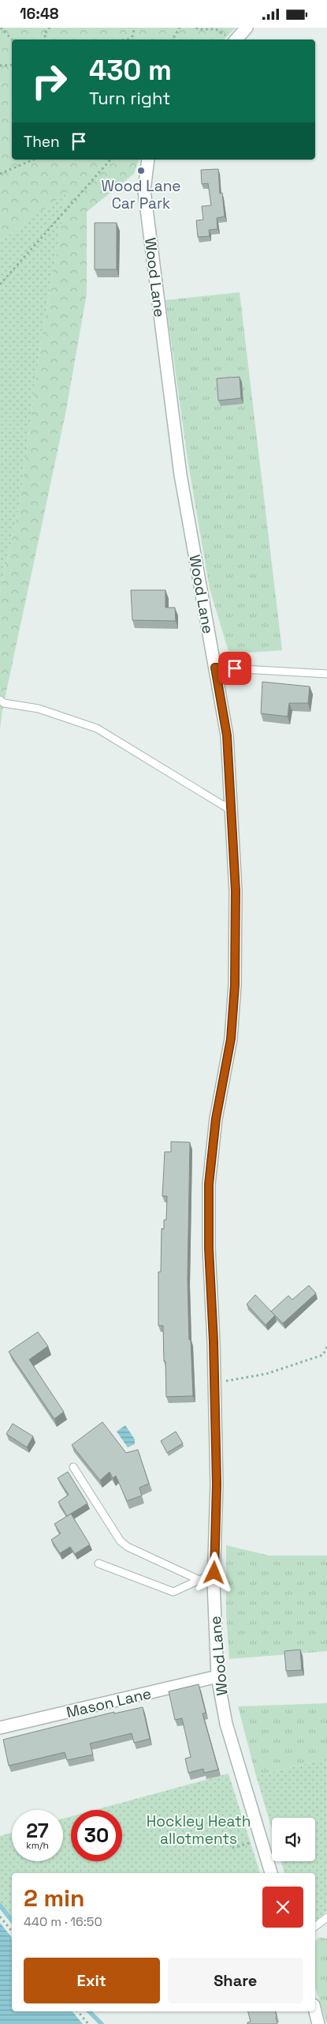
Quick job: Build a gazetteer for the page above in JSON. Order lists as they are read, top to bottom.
{
  "streets": {
    "street": ["Wood Lane", "Mason Lane"]
  },
  "crossings": [
    ["Wood Lane", "Mason Lane"]
  ],
  "parks": ["Hockley Heath allotments"],
  "places": ["Wood Lane Car Park"],
  "page": {
    "status": "16:48",
    "turn": ["430 m", "Turn right"],
    "then": "Then",
    "speed": "27 km/h",
    "limit": "30",
    "heading": ["2 min", "440 m · 16:50"],
    "buttons": ["Exit", "Share"]
  }
}
